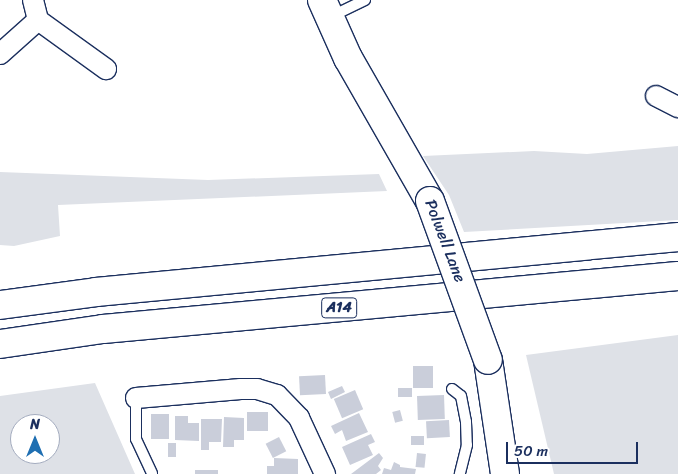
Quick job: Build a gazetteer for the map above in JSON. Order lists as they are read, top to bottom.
{
  "streets": {
    "main road": ["Polwell Lane", "A14"]
  },
  "scale_bar": "50 m",
  "north": "top"
}
